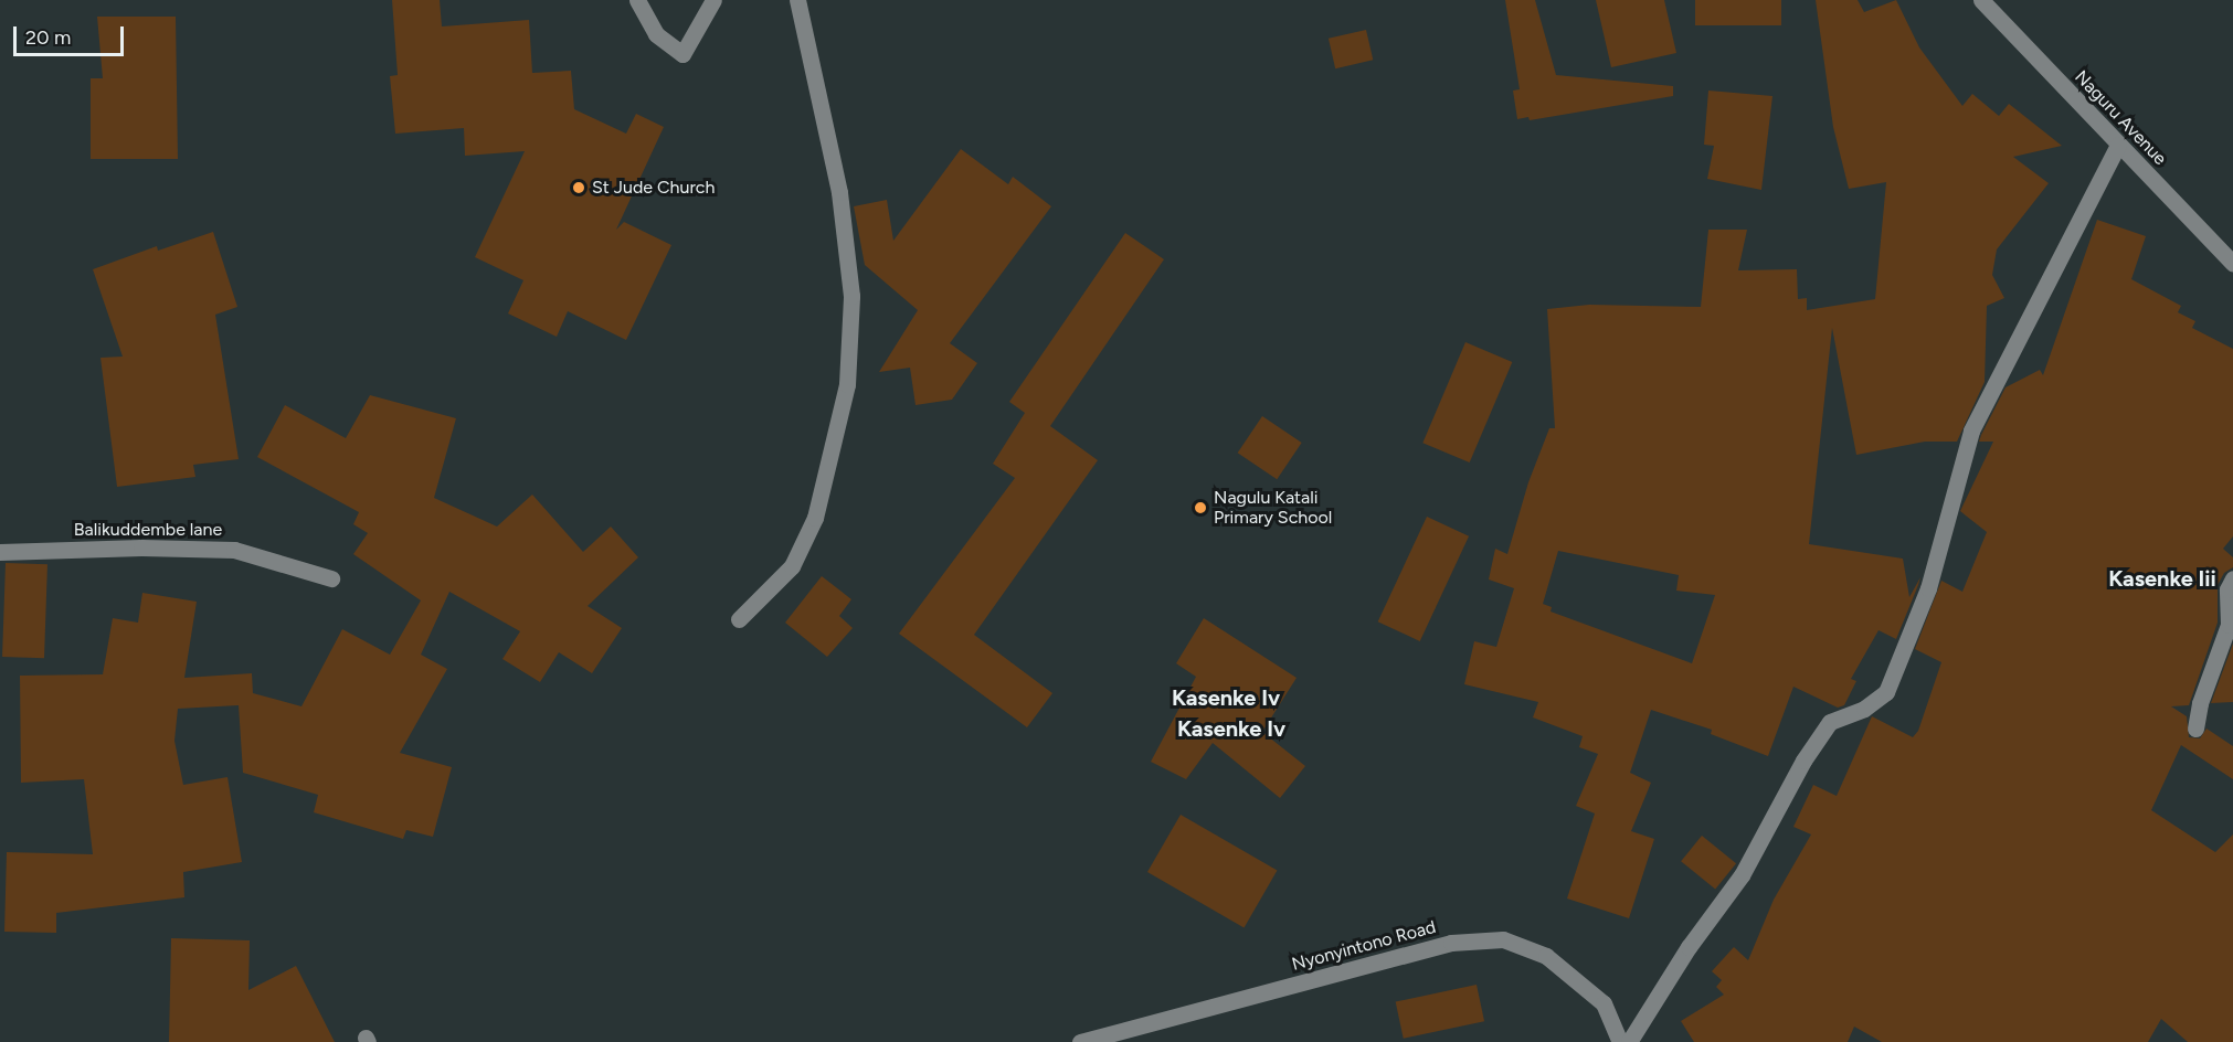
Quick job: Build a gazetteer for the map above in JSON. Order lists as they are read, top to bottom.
{
  "streets": {
    "street": ["Naguru Avenue", "Balikuddembe lane", "Nyonyintono Road"]
  },
  "districts": ["Kasenke Iii", "Kasenke Iv", "Kasenke Iv"],
  "places": ["St Jude Church", "Nagulu Katali Primary School"],
  "scale_bar": "20 m"
}
